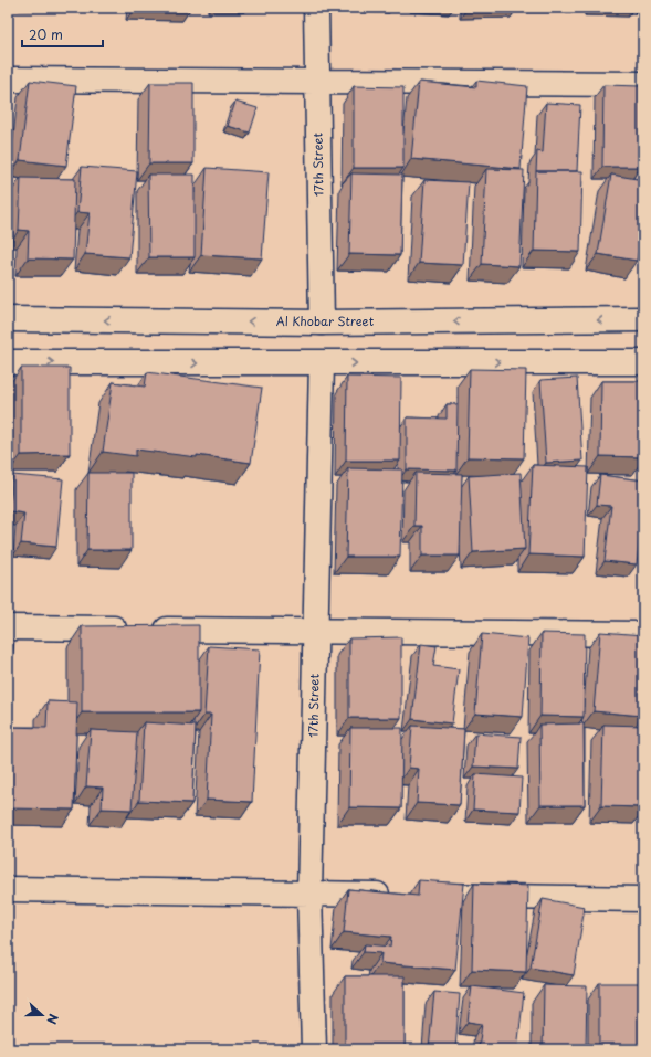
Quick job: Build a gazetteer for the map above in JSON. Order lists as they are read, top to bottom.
{
  "streets": {
    "street": ["17th Street", "Al Khobar Street"]
  },
  "crossings": [
    ["17th Street", "Al Khobar Street"]
  ],
  "scale_bar": "20 m",
  "north": "right"
}
